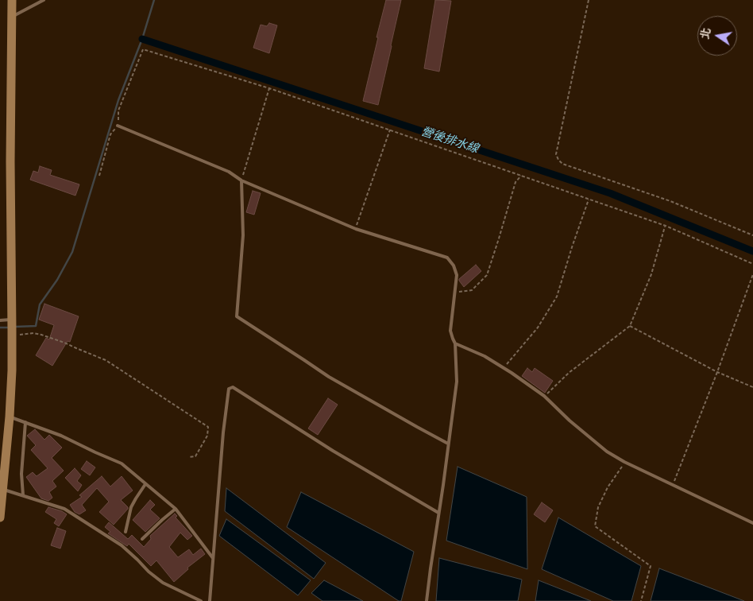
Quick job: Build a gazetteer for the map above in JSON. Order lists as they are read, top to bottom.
{
  "water": ["營後排水線"],
  "north": "left"
}
